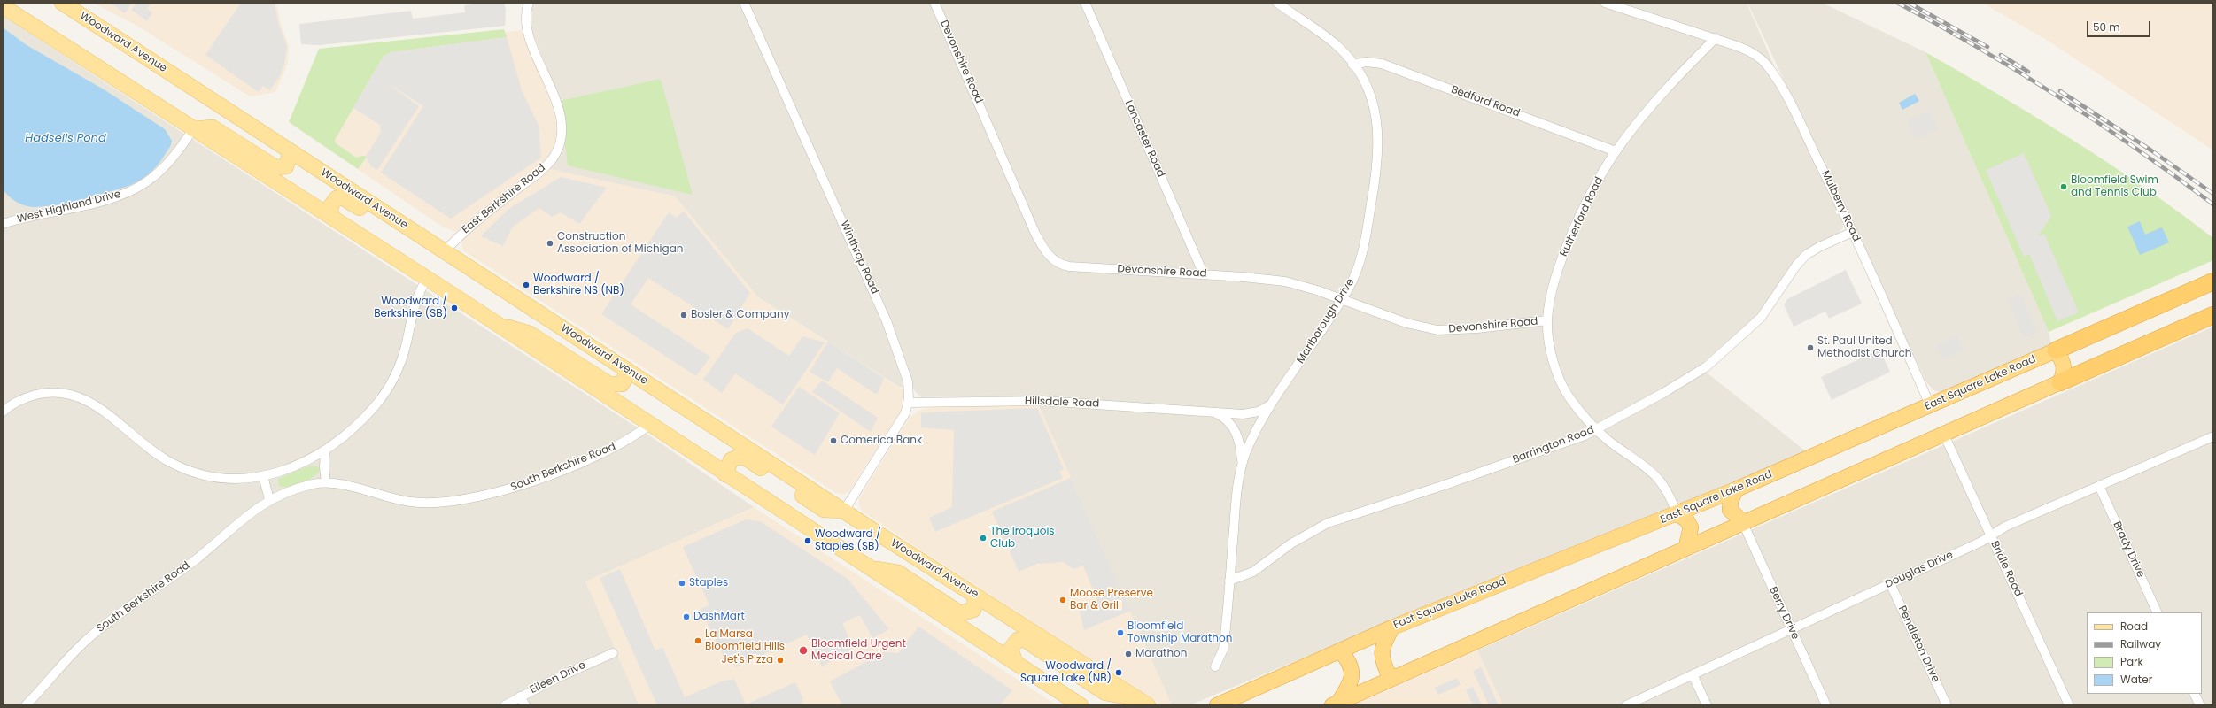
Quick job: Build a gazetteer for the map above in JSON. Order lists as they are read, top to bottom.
{
  "streets": {
    "highway": ["East Square Lake Road"],
    "main road": ["Woodward Avenue"],
    "street": [
      "Devonshire Road",
      "Bedford Road",
      "Lancaster Road",
      "East Berkshire Road",
      "Mulberry Road",
      "West Highland Drive",
      "Rutherford Road",
      "Winthrop Road",
      "Marlborough Drive",
      "Hillsdale Road",
      "Barrington Road",
      "South Berkshire Road",
      "Brady Drive",
      "Bridle Road",
      "Douglas Drive",
      "Berry Drive",
      "Pendleton Drive",
      "Eileen Drive"
    ]
  },
  "crossings": [
    ["Woodward Avenue", "East Berkshire Road"],
    ["Woodward Avenue", "Winthrop Road"],
    ["Devonshire Road", "Lancaster Road"],
    ["Devonshire Road", "Rutherford Road"],
    ["Devonshire Road", "Marlborough Drive"],
    ["Bedford Road", "Rutherford Road"],
    ["Bedford Road", "Marlborough Drive"],
    ["Mulberry Road", "Rutherford Road"],
    ["Mulberry Road", "East Square Lake Road"],
    ["Mulberry Road", "Barrington Road"],
    ["Rutherford Road", "East Square Lake Road"],
    ["Rutherford Road", "Barrington Road"],
    ["Winthrop Road", "Hillsdale Road"],
    ["Marlborough Drive", "Hillsdale Road"],
    ["Marlborough Drive", "Barrington Road"],
    ["Brady Drive", "Douglas Drive"],
    ["Bridle Road", "Douglas Drive"],
    ["Douglas Drive", "Berry Drive"],
    ["Douglas Drive", "Pendleton Drive"]
  ],
  "water": ["Hadsells Pond"],
  "places": [
    "Bloomfield Swim and Tennis Club",
    "Construction Association of Michigan",
    "Woodward / Berkshire NS (NB)",
    "Woodward / Berkshire (SB)",
    "Bosler & Company",
    "St. Paul United Methodist Church",
    "Comerica Bank",
    "The Iroquois Club",
    "Woodward / Staples (SB)",
    "Staples",
    "Moose Preserve Bar & Grill",
    "DashMart",
    "Bloomfield Township Marathon",
    "La Marsa Bloomfield Hills",
    "Bloomfield Urgent Medical Care",
    "Marathon",
    "Jet's Pizza",
    "Woodward / Square Lake (NB)"
  ],
  "legend": [
    "Road",
    "Railway",
    "Park",
    "Water"
  ],
  "scale_bar": "50 m"
}
